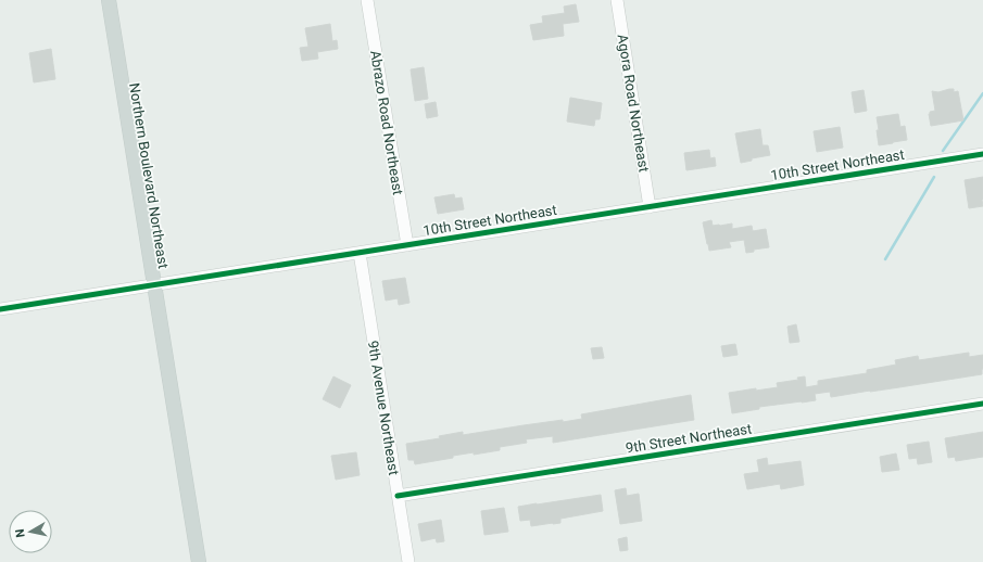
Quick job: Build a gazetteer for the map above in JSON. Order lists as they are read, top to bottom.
{
  "streets": {
    "main road": ["Northern Boulevard Northeast"],
    "street": [
      "Agora Road Northeast",
      "Abrazo Road Northeast",
      "10th Street Northeast",
      "9th Avenue Northeast",
      "9th Street Northeast"
    ]
  },
  "crossings": [
    ["Agora Road Northeast", "10th Street Northeast"],
    ["Abrazo Road Northeast", "10th Street Northeast"],
    ["10th Street Northeast", "Northern Boulevard Northeast"],
    ["10th Street Northeast", "9th Avenue Northeast"],
    ["9th Avenue Northeast", "9th Street Northeast"]
  ],
  "north": "left"
}
